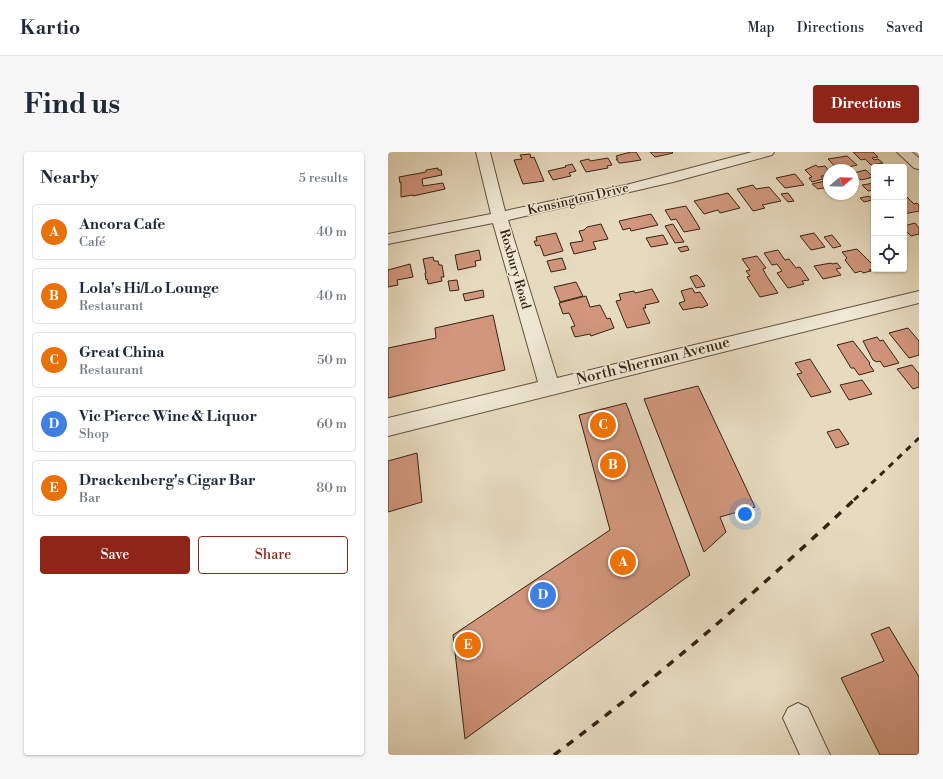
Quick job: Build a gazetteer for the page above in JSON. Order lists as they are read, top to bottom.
{
  "streets": {
    "street": ["Kensington Drive", "Roxbury Road", "North Sherman Avenue"]
  },
  "crossings": [
    ["Kensington Drive", "Roxbury Road"],
    ["Roxbury Road", "North Sherman Avenue"]
  ],
  "north": "right",
  "page": {
    "header": "Kartio",
    "nav": ["Map", "Directions", "Saved"],
    "buttons": [
      "Directions",
      ["Save", "Share"]
    ],
    "title": "Find us",
    "heading": ["Nearby", "5 results"],
    "map_buttons": ["+", "−"],
    "list": [
      {
        "mark": "A",
        "name": "Ancora Cafe",
        "note": "Café",
        "value": "40 m"
      },
      {
        "mark": "B",
        "name": "Lola's Hi/Lo Lounge",
        "note": "Restaurant",
        "value": "40 m"
      },
      {
        "mark": "C",
        "name": "Great China",
        "note": "Restaurant",
        "value": "50 m"
      },
      {
        "mark": "D",
        "name": "Vic Pierce Wine & Liquor",
        "note": "Shop",
        "value": "60 m"
      },
      {
        "mark": "E",
        "name": "Drackenberg's Cigar Bar",
        "note": "Bar",
        "value": "80 m"
      }
    ],
    "pins": [
      "C",
      "B",
      "A",
      "D",
      "E"
    ]
  }
}
